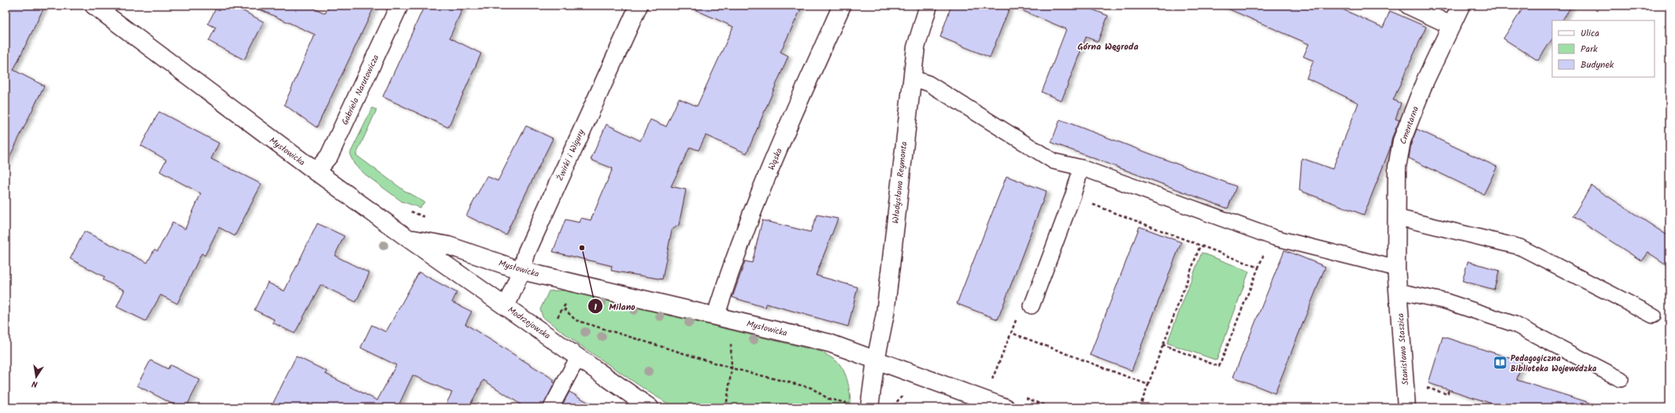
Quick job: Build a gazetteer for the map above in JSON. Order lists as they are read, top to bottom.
{
  "streets": {
    "street": [
      "Gabriela Narutowicza",
      "Cmentarna",
      "Mysłowicka",
      "Żwirki i Wigury",
      "Wąska",
      "Władysława Reymonta",
      "Modrzejowska",
      "Stanisława Staszica"
    ]
  },
  "crossings": [
    ["Gabriela Narutowicza", "Mysłowicka"],
    ["Cmentarna", "Stanisława Staszica"],
    ["Mysłowicka", "Żwirki i Wigury"],
    ["Mysłowicka", "Wąska"],
    ["Mysłowicka", "Władysława Reymonta"],
    ["Mysłowicka", "Modrzejowska"],
    ["Żwirki i Wigury", "Modrzejowska"]
  ],
  "districts": ["Górna Węgroda"],
  "places": {
    "other": ["Milano"],
    "library": ["Pedagogiczna Biblioteka Wojewódzka"]
  },
  "legend": ["Ulica", "Park", "Budynek"],
  "north": "bottom"
}
